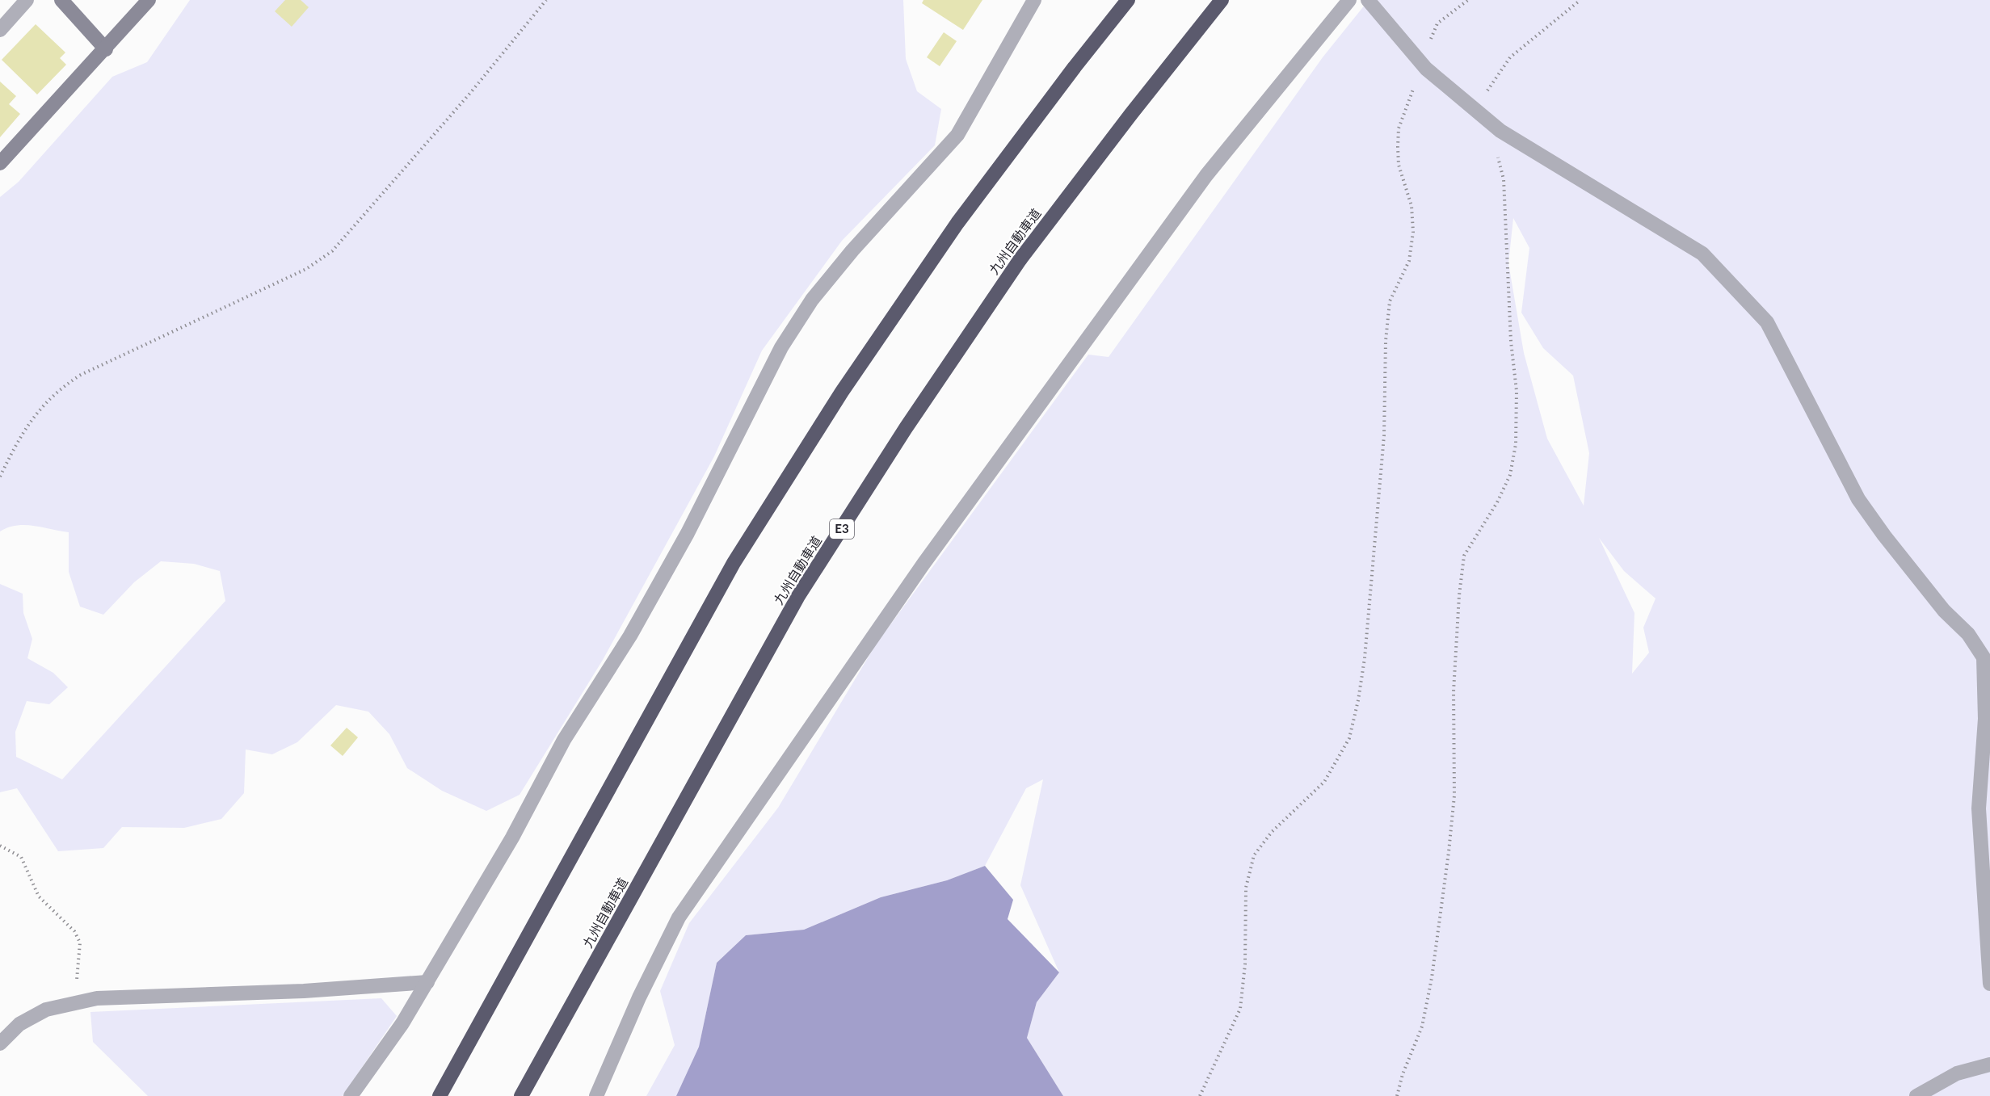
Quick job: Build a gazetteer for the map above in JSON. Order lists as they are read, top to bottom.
{
  "streets": {
    "highway": ["九州自動車道", "E3"]
  }
}
